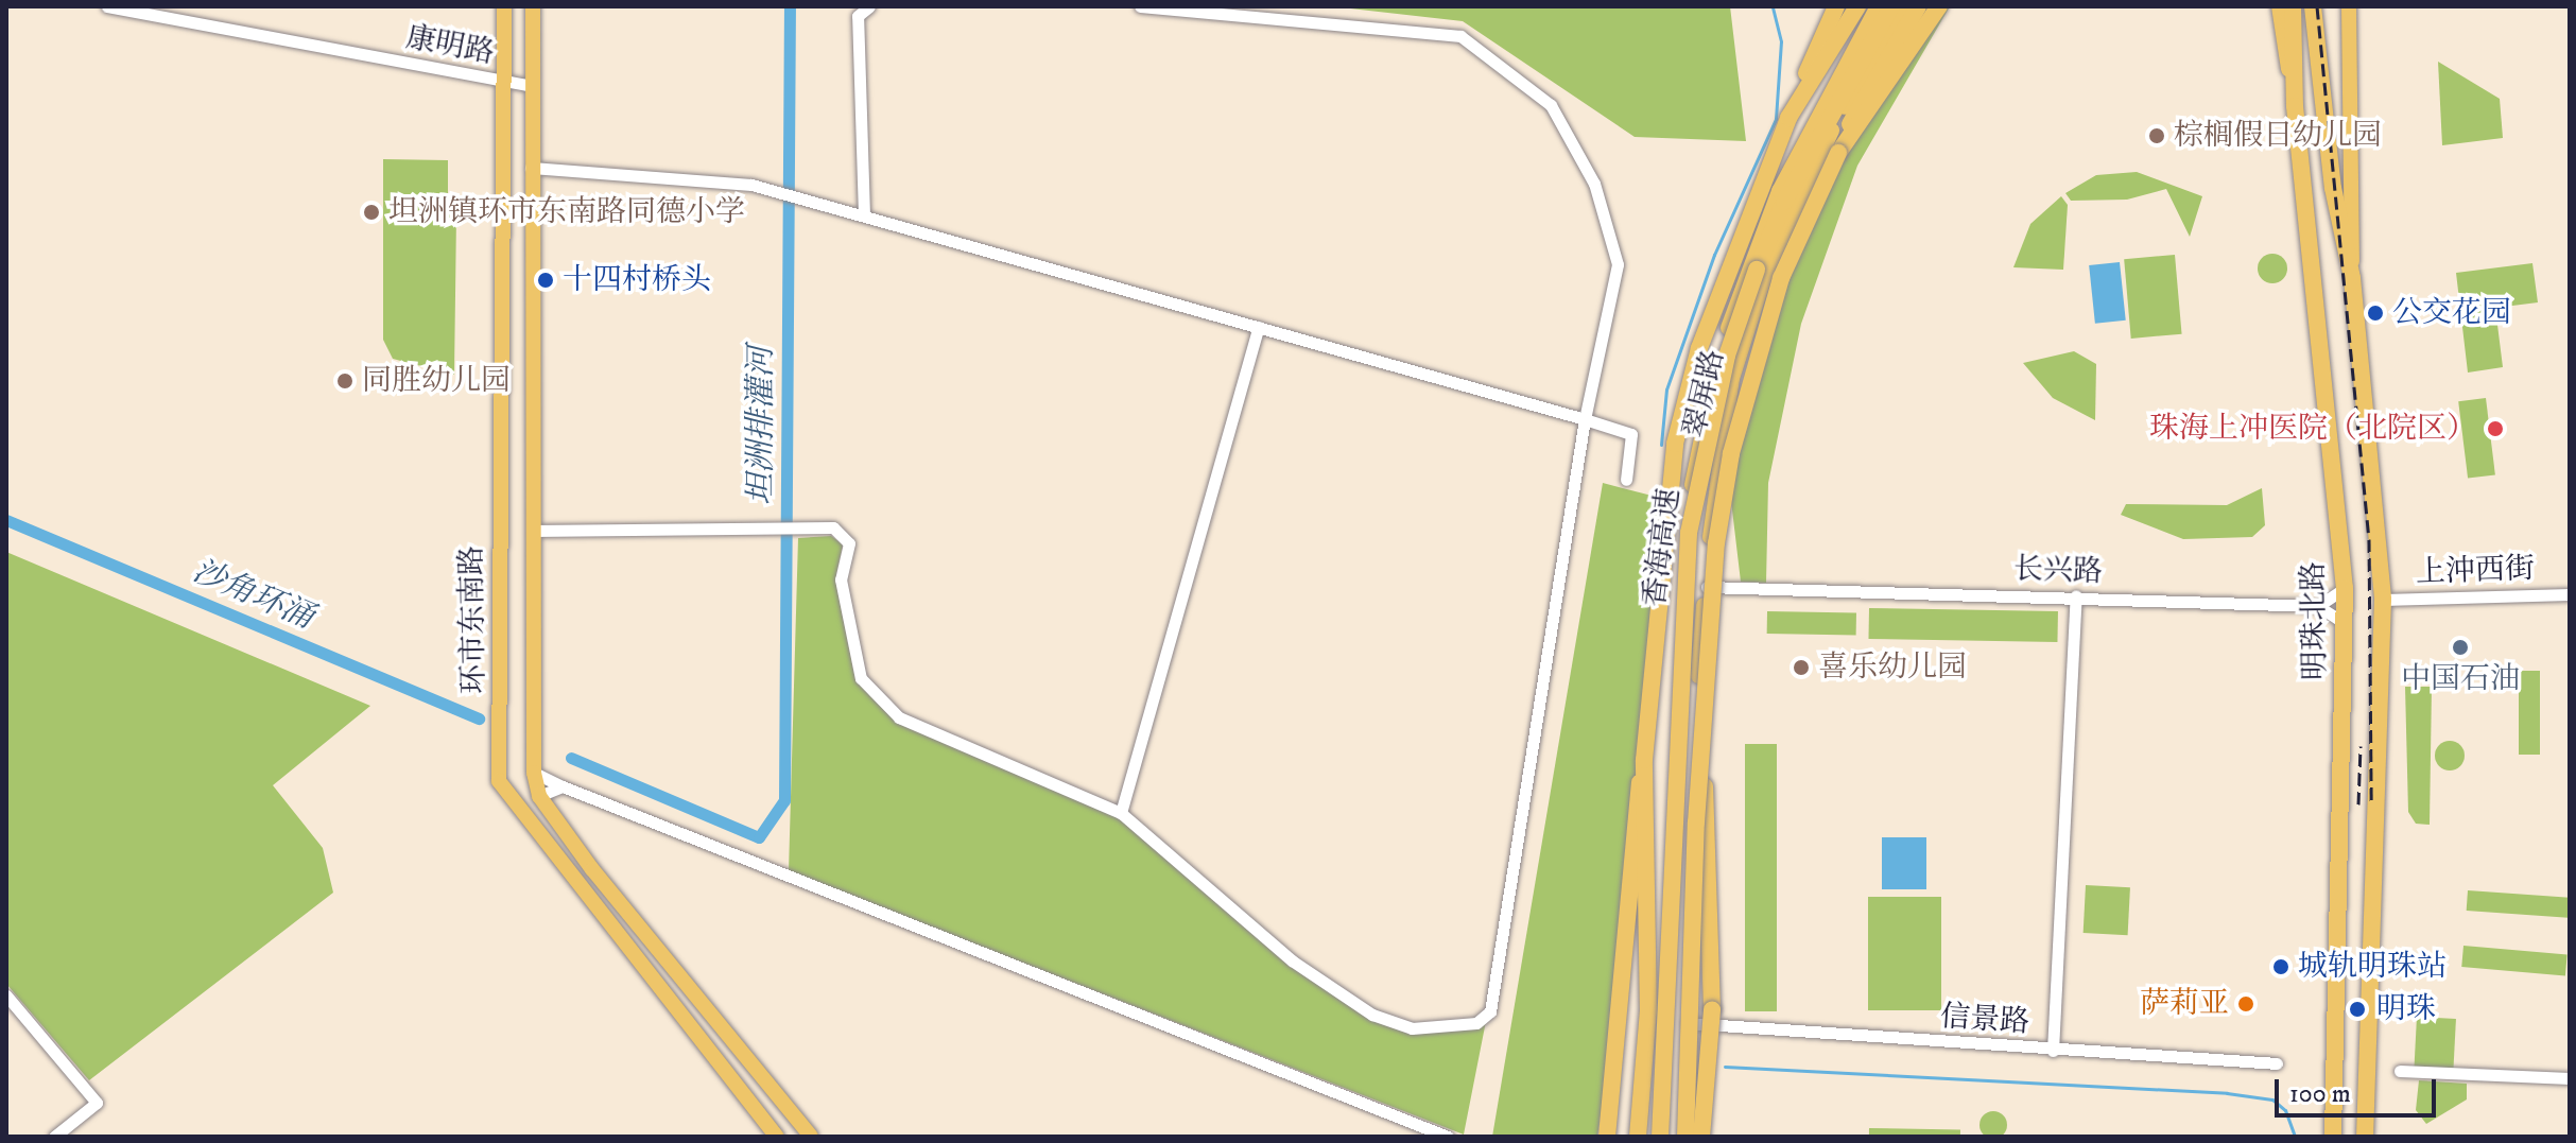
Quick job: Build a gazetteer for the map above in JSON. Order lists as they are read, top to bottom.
{
  "streets": {
    "highway": ["香海高速", "明珠北路"],
    "main road": ["翠屏路", "环市东南路"],
    "street": [
      "康明路",
      "长兴路",
      "上沖西街",
      "信景路"
    ]
  },
  "crossings": [
    ["康明路", "环市东南路"],
    ["翠屏路", "香海高速"],
    ["翠屏路", "长兴路"],
    ["翠屏路", "信景路"]
  ],
  "water": ["坦洲排灌河", "沙角环涌"],
  "places": [
    "棕榈假日幼儿园",
    "坦洲镇环市东南路同德小学",
    "十四村桥头",
    "公交花园",
    "同胜幼儿园",
    "珠海上冲医院（北院区）",
    "中国石油",
    "喜乐幼儿园",
    "城轨明珠站",
    "萨莉亚",
    "明珠"
  ],
  "scale_bar": "100 m"
}
